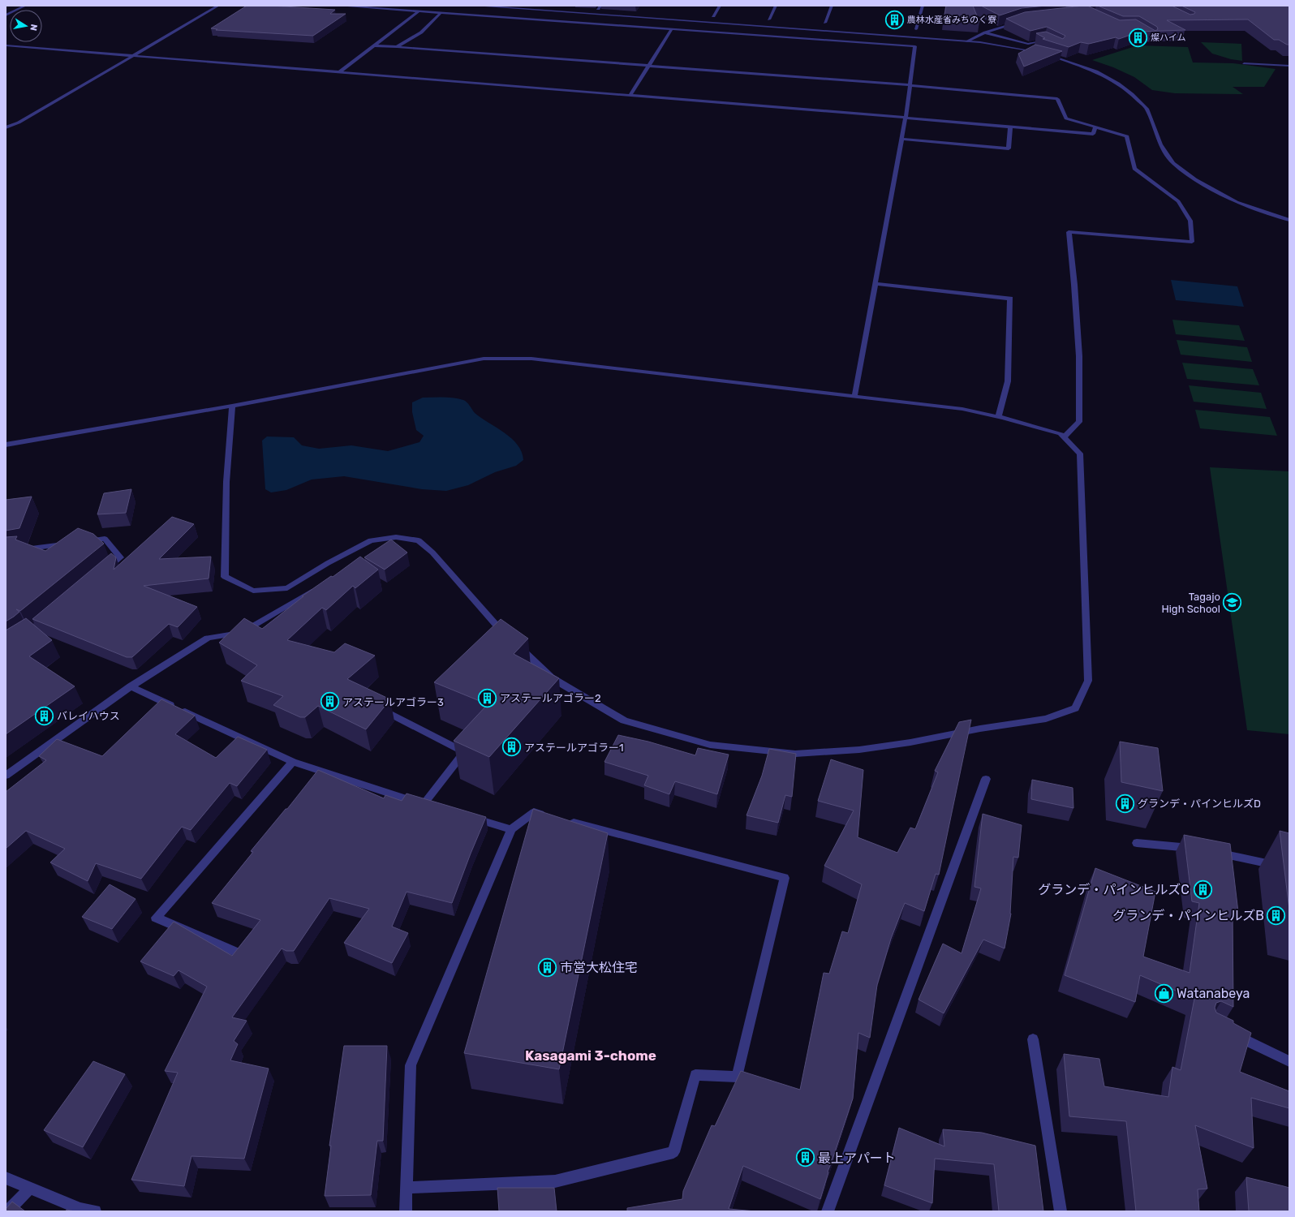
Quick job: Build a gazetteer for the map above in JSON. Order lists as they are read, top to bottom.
{
  "districts": ["Kasagami 3-chome"],
  "places": {
    "building": [
      "農林水産省みちのく寮",
      "燦ハイム",
      "アステールアゴラー2",
      "アステールアゴラー3",
      "バレイハウス",
      "アステールアゴラー1",
      "グランデ・パインヒルズD",
      "グランデ・パインヒルズC",
      "グランデ・パインヒルズB",
      "市営大松住宅",
      "最上アパート"
    ],
    "school or university": ["Tagajo High School"],
    "shop": ["Watanabeya"]
  },
  "north": "right"
}
